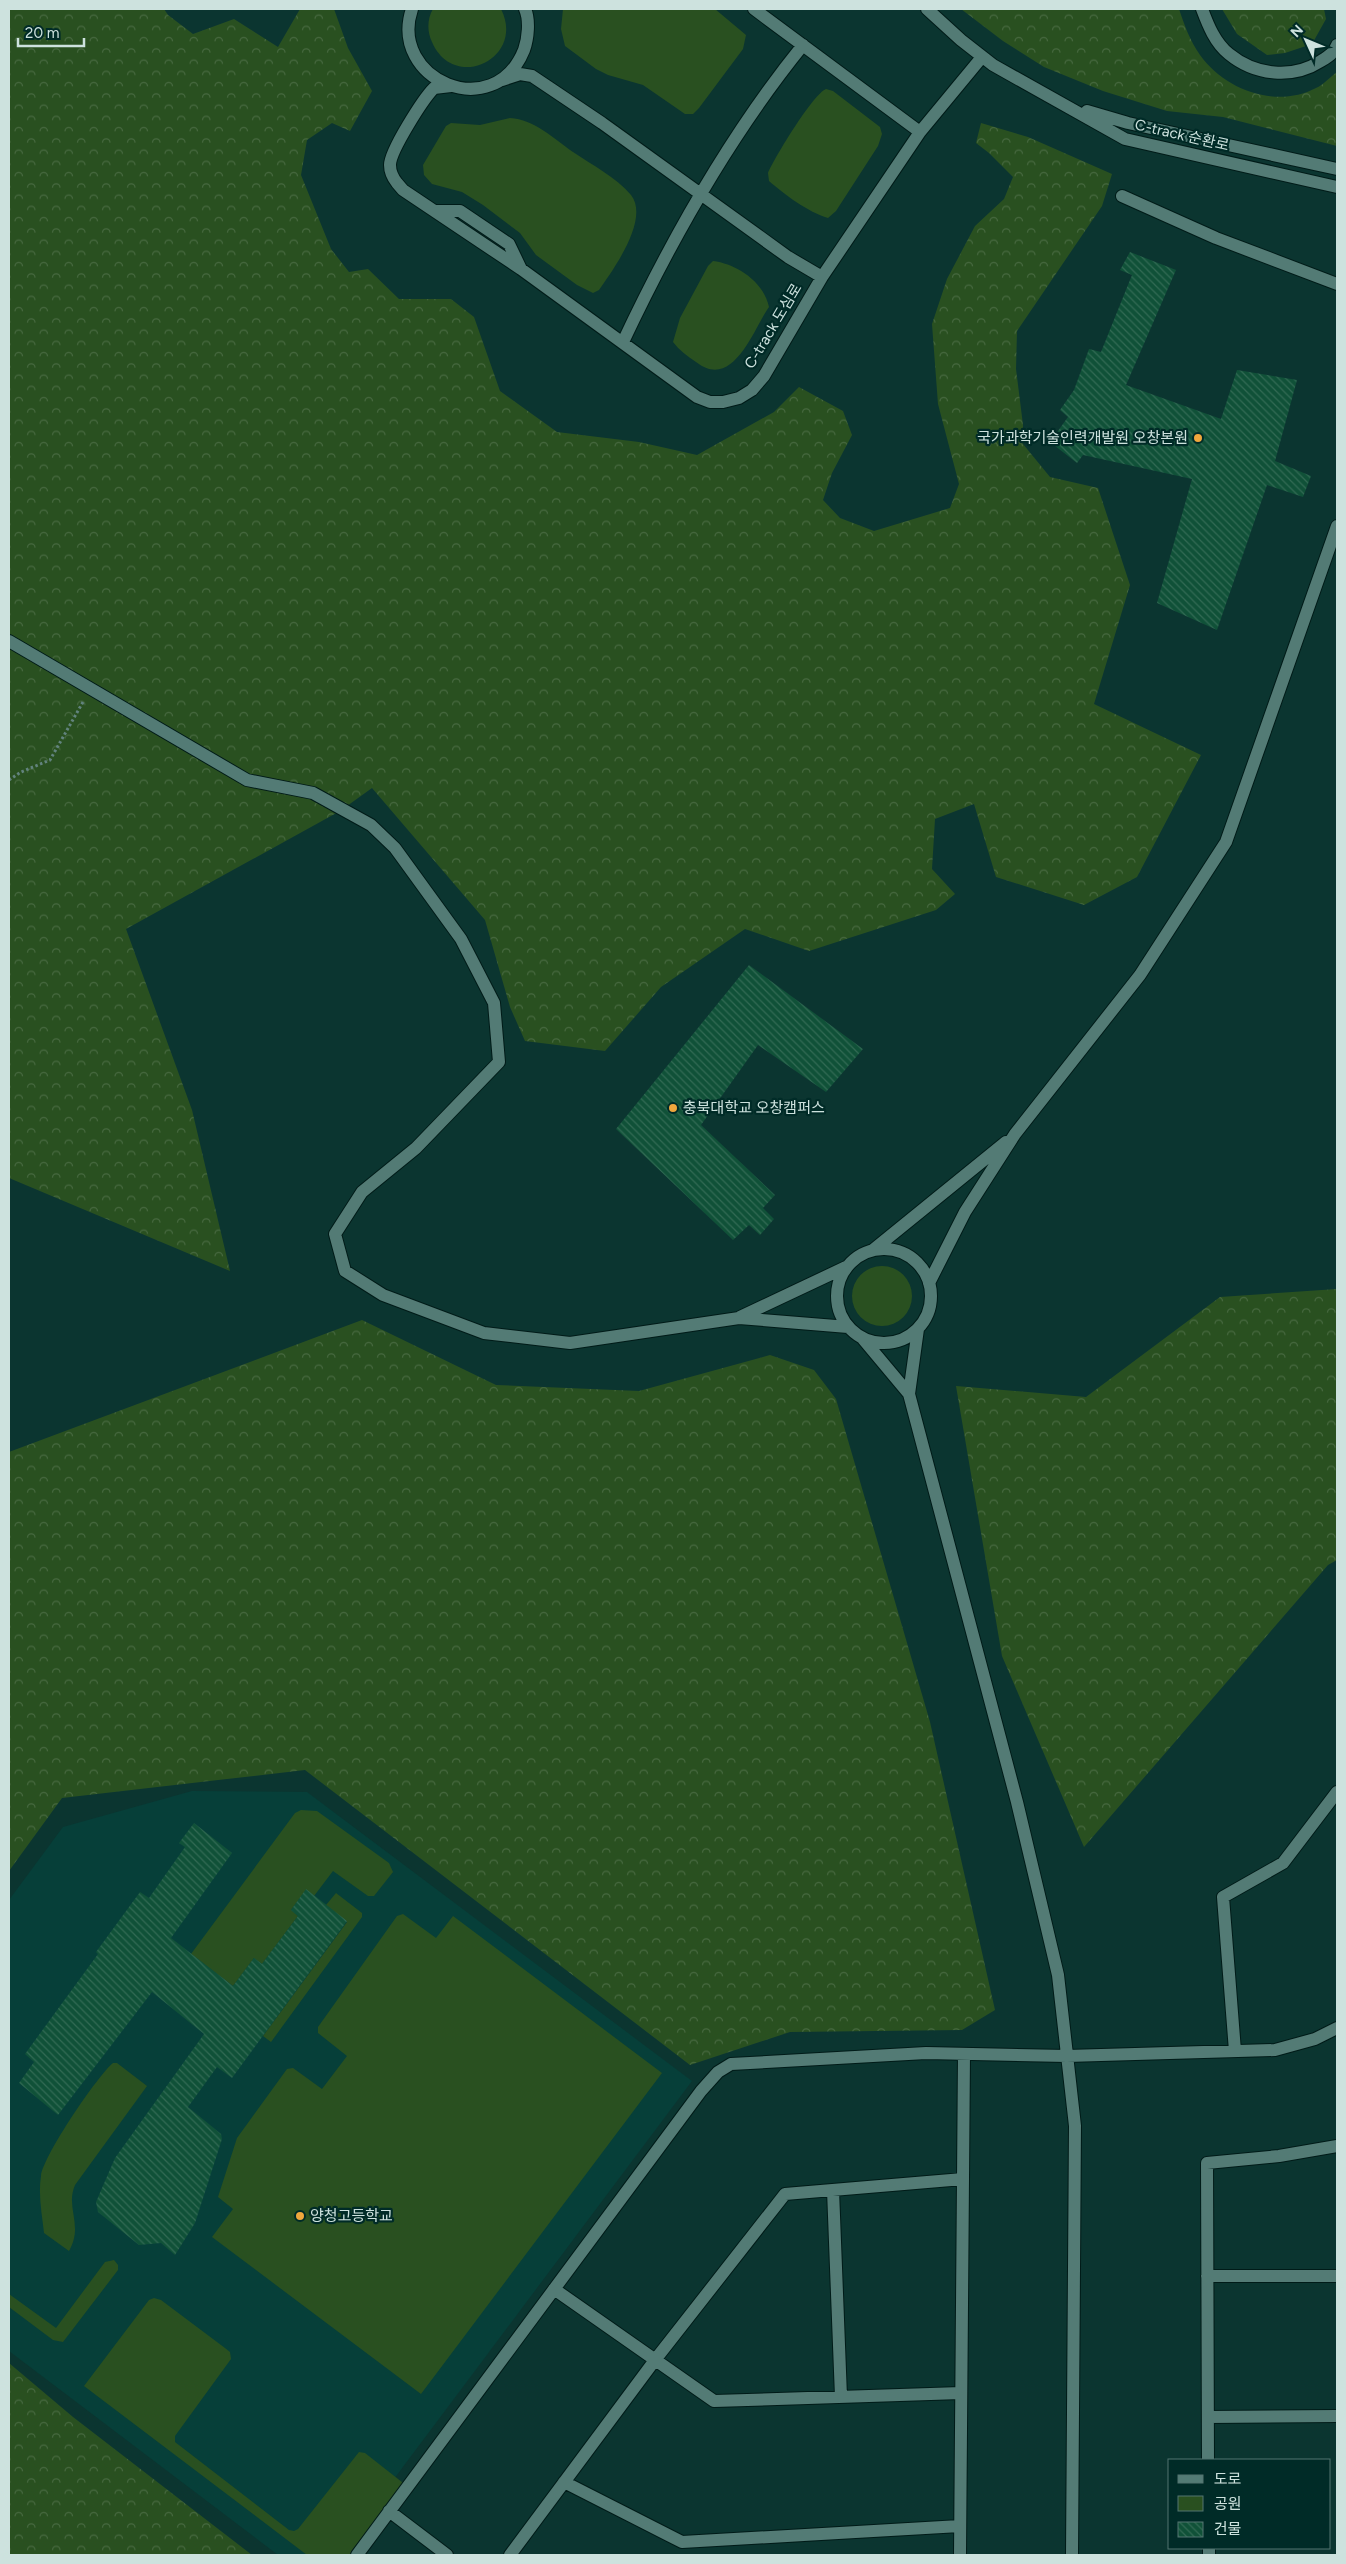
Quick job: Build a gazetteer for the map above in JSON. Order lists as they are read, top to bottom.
{
  "streets": {
    "street": ["C-track 순환로", "C-track 도심로"]
  },
  "crossings": [
    ["C-track 순환로", "C-track 도심로"]
  ],
  "places": ["국가과학기술인력개발원 오창본원", "충북대학교 오창캠퍼스", "양청고등학교"],
  "legend": ["도로", "공원", "건물"],
  "scale_bar": "20 m",
  "north": "top left"
}
